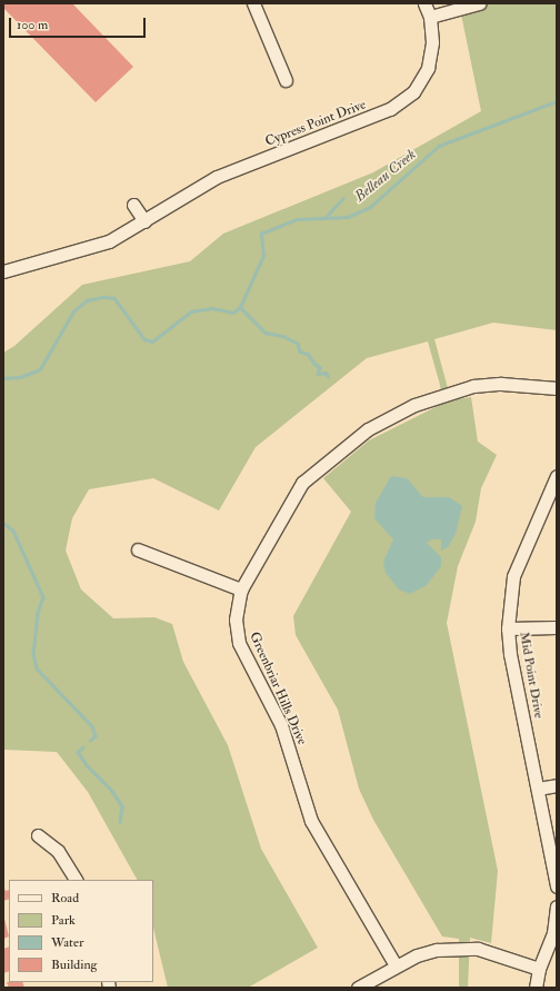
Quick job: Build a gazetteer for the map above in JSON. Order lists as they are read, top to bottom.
{
  "streets": {
    "street": ["Cypress Point Drive", "Mid Point Drive", "Greenbriar Hills Drive"]
  },
  "water": ["Belleau Creek"],
  "legend": [
    "Road",
    "Park",
    "Water",
    "Building"
  ],
  "scale_bar": "100 m"
}
